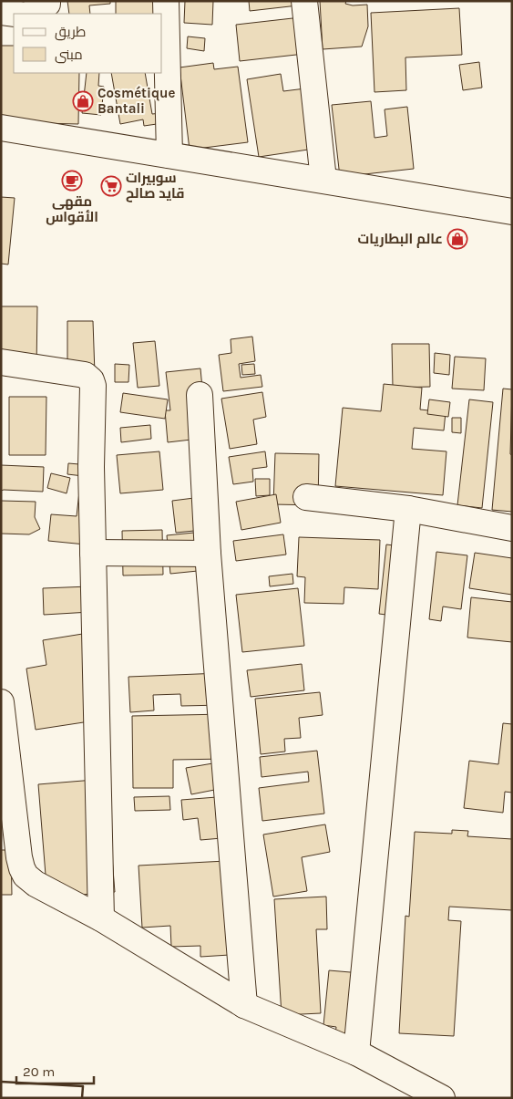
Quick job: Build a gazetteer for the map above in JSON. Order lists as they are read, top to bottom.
{
  "places": {
    "shop": ["Cosmétique Bantali", "عالم البطاريات"],
    "cafe": ["مقهى الأقواس"],
    "supermarket": ["سوبيرات قايد صالح"]
  },
  "legend": ["طريق", "مبنى"],
  "scale_bar": "20 m"
}
